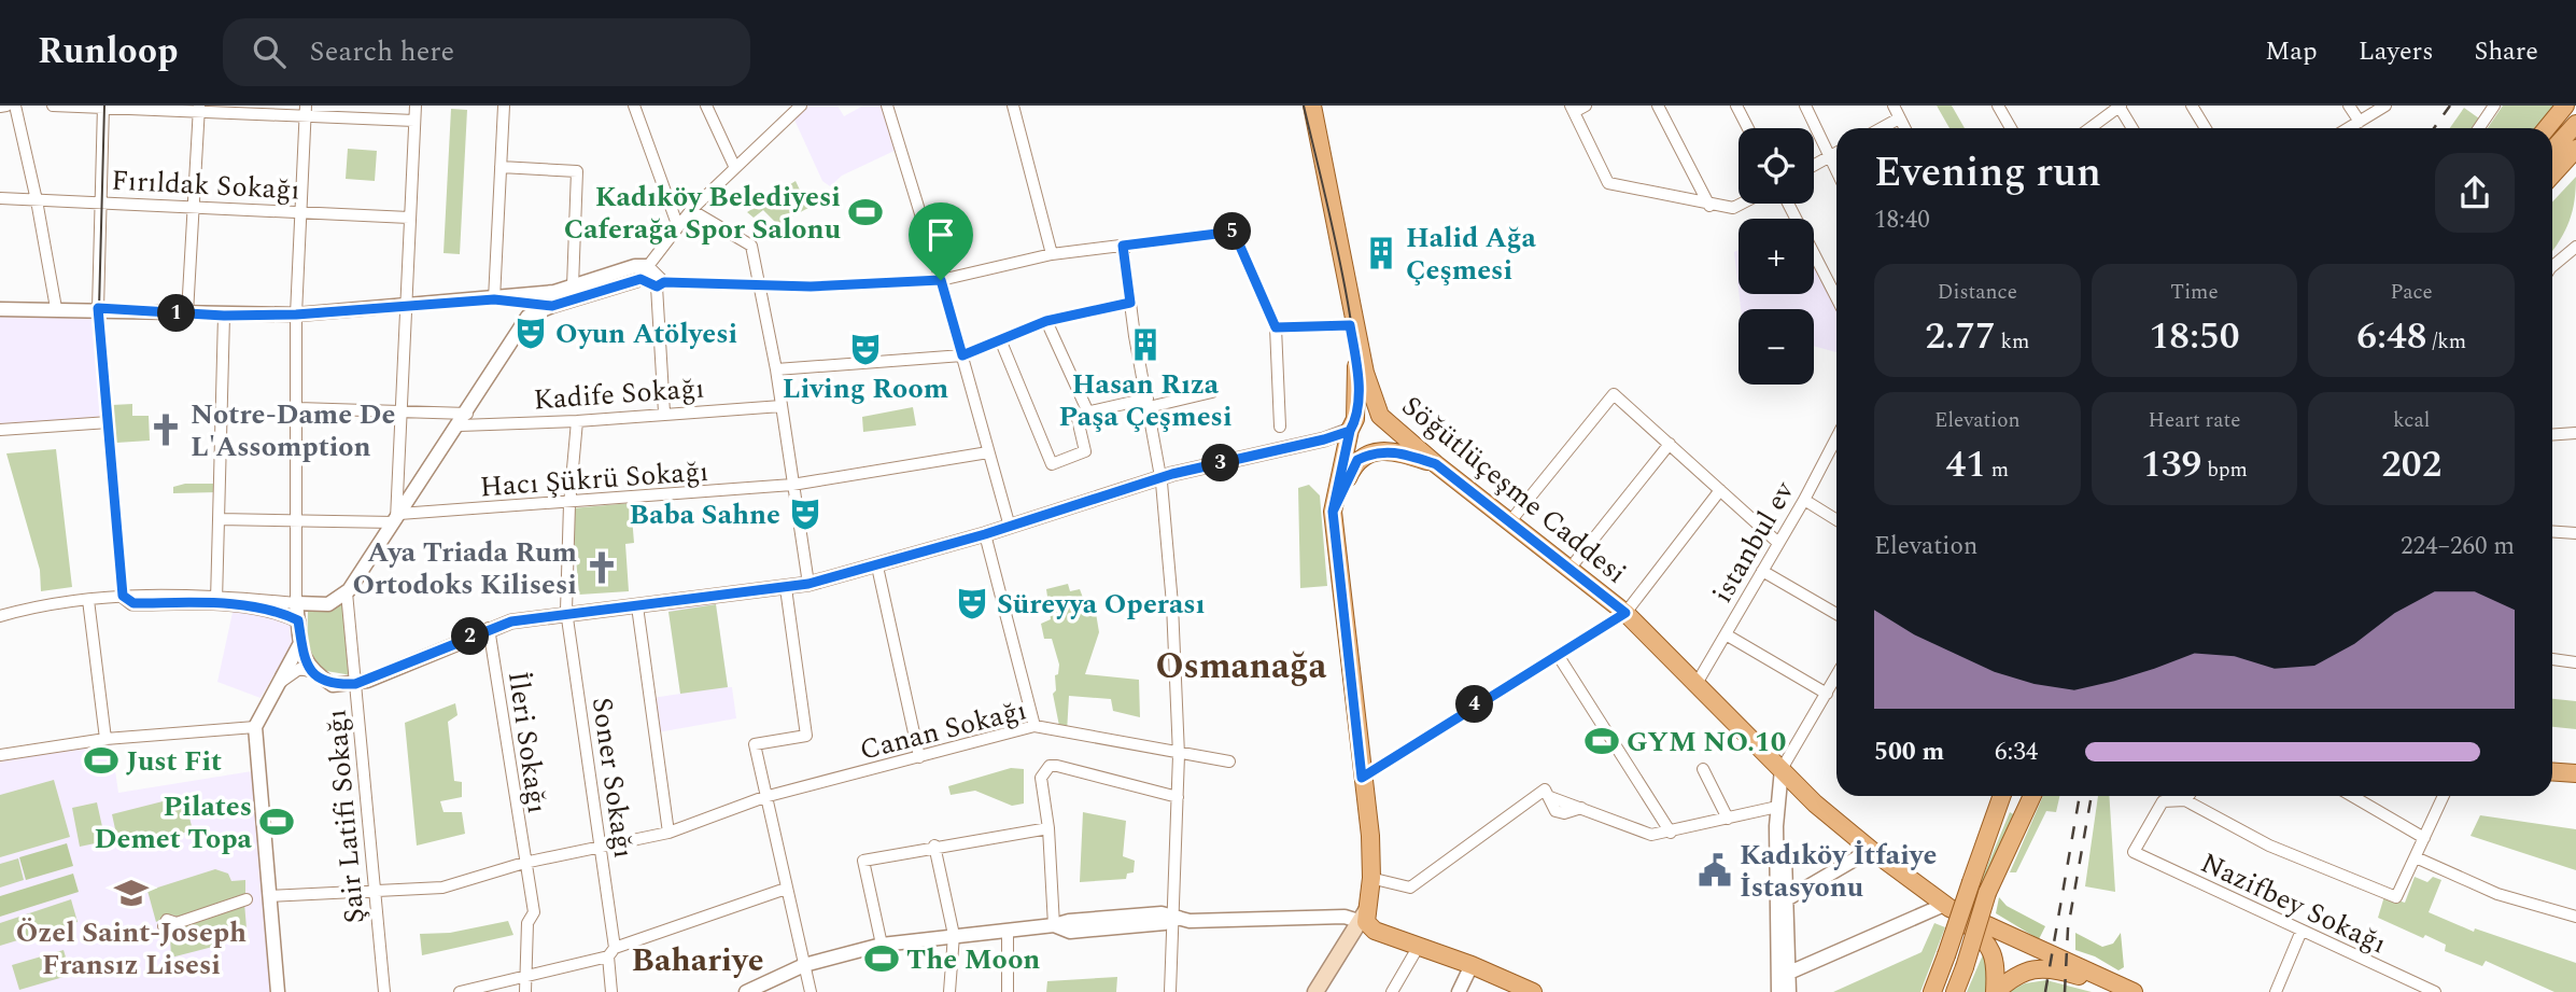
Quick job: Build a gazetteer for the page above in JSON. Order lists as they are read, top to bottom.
{
  "streets": {
    "main road": ["Söğütlüçeşme Caddesi"],
    "street": [
      "Fırıldak Sokağı",
      "Kadife Sokağı",
      "Hacı Şükrü Sokağı",
      "istanbul ev",
      "Canan Sokağı",
      "İleri Sokağı",
      "Soner Sokağı",
      "Şair Latifi Sokağı",
      "Nazifbey Sokağı"
    ]
  },
  "crossings": [
    ["Kadife Sokağı", "Soner Sokağı"],
    ["Hacı Şükrü Sokağı", "Soner Sokağı"],
    ["Söğütlüçeşme Caddesi", "istanbul ev"],
    ["Canan Sokağı", "İleri Sokağı"],
    ["Canan Sokağı", "Soner Sokağı"],
    ["Canan Sokağı", "Şair Latifi Sokağı"]
  ],
  "districts": ["Osmanağa", "Bahariye"],
  "places": {
    "sports": [
      "Kadıköy Belediyesi Caferağa Spor Salonu",
      "GYM NO.10",
      "Just Fit",
      "Pilates Demet Topa",
      "The Moon"
    ],
    "building": ["Halid Ağa Çeşmesi", "Hasan Rıza Paşa Çeşmesi"],
    "theatre": [
      "Oyun Atölyesi",
      "Living Room",
      "Baba Sahne",
      "Süreyya Operası"
    ],
    "church": ["Notre-Dame De L'Assomption", "Aya Triada Rum Ortodoks Kilisesi"],
    "public building": ["Kadıköy İtfaiye İstasyonu"],
    "school or university": ["Özel Saint-Joseph Fransız Lisesi"]
  },
  "page": {
    "header": "Runloop",
    "search": "Search here",
    "nav": ["Map", "Layers", "Share"],
    "map_buttons": ["+", "−"],
    "heading": ["Evening run", "18:40"],
    "pins": [
      "5",
      "1",
      "3",
      "2",
      "4"
    ],
    "stats": [
      ["Distance", "2.77 km"],
      ["Time", "18:50"],
      ["Pace", "6:48 /km"],
      ["Elevation", "41 m"],
      ["Heart rate", "139 bpm"],
      ["kcal", "202"]
    ],
    "chart": ["Elevation", "224–260 m"],
    "list": [
      {
        "name": "500 m",
        "note": "6:34"
      }
    ]
  }
}
